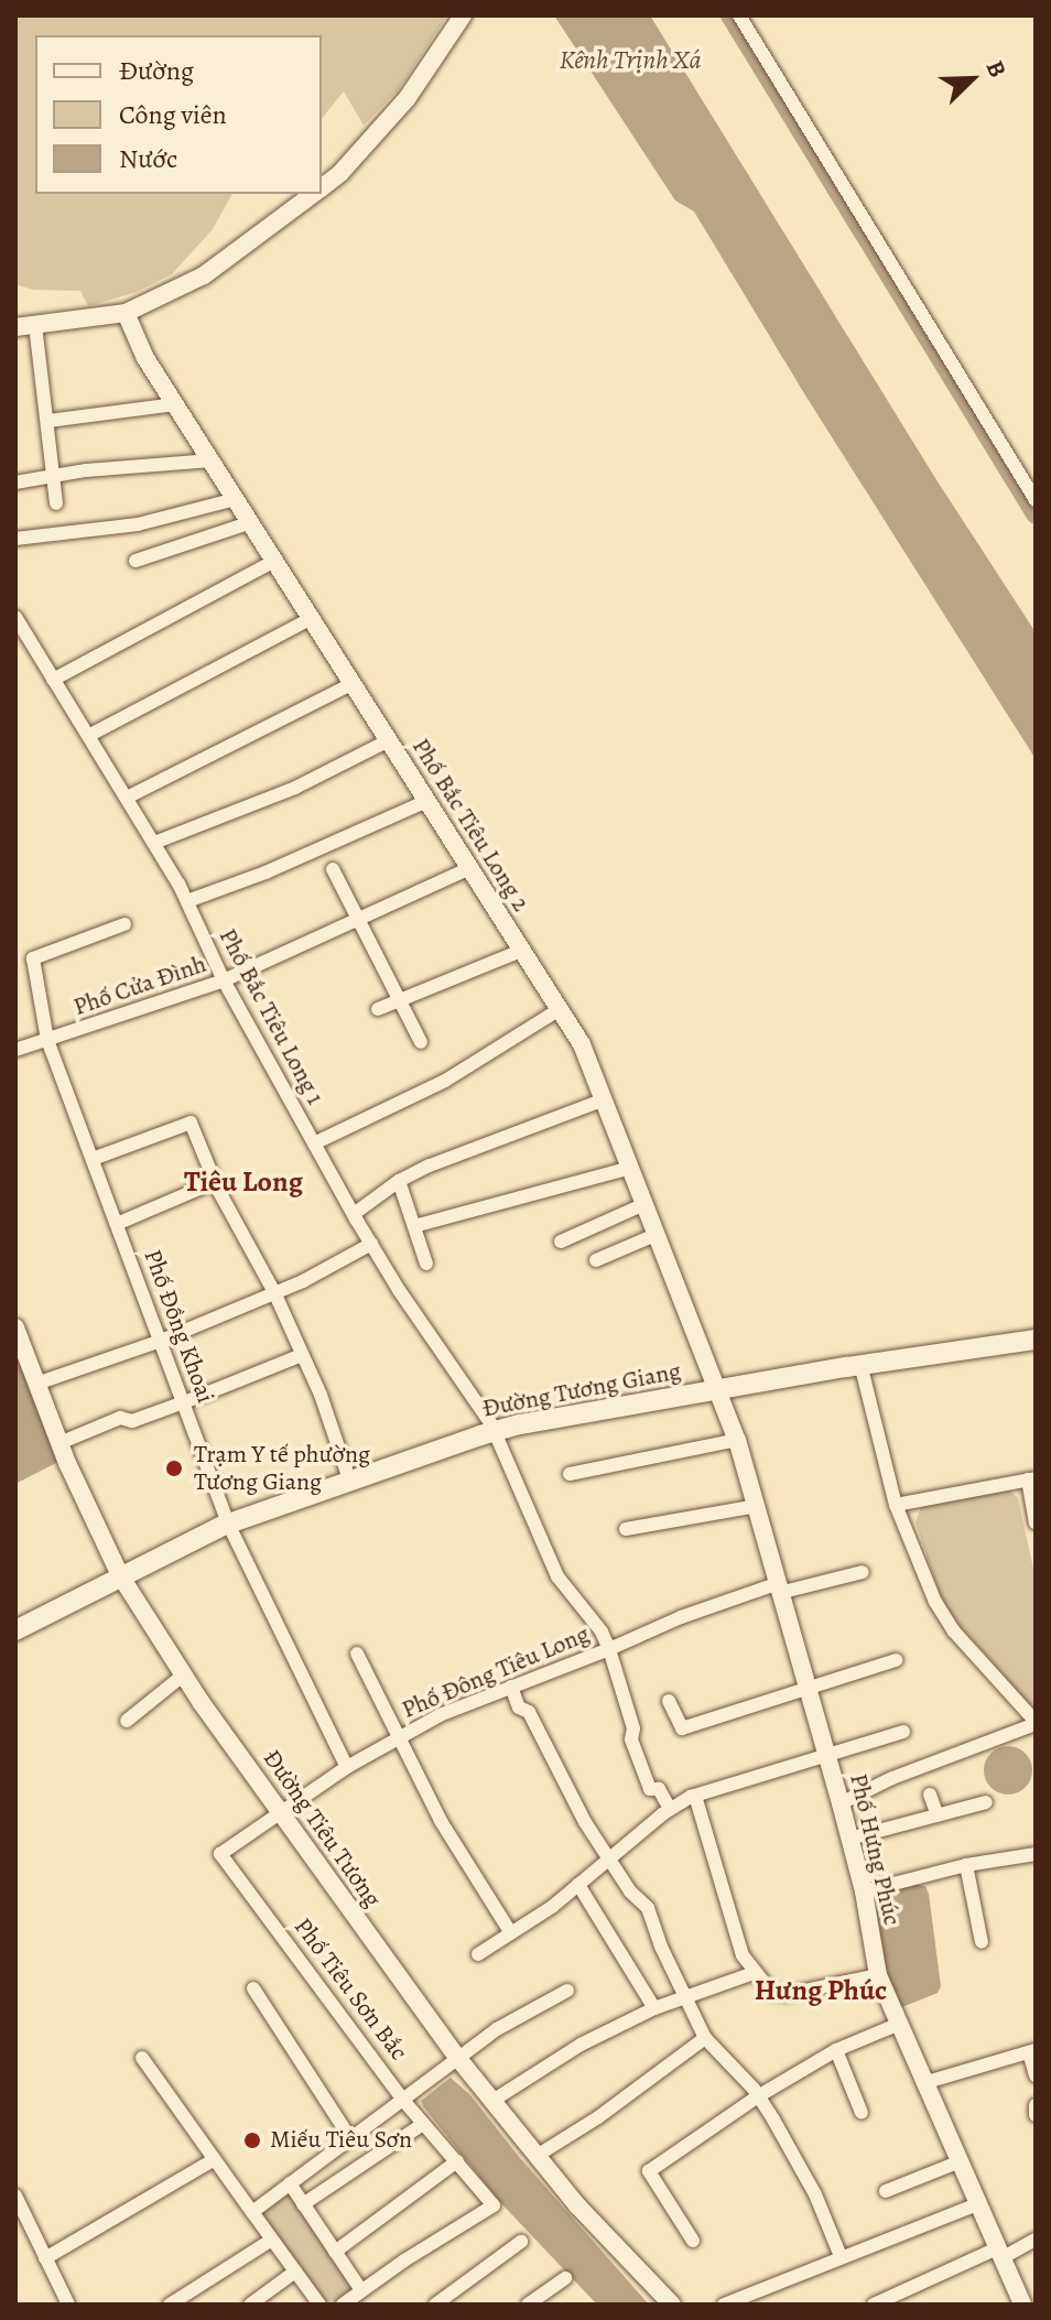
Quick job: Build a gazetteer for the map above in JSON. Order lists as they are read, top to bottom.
{
  "streets": {
    "main road": ["Đường Tương Giang"],
    "street": [
      "Phố Bắc Tiêu Long 2",
      "Phố Cửa Đình",
      "Phố Bắc Tiêu Long 1",
      "Phố Đồng Khoai",
      "Phố Đông Tiêu Long",
      "Đường Tiêu Tương",
      "Phố Hưng Phúc",
      "Phố Tiêu Sơn Bắc"
    ]
  },
  "crossings": [
    ["Phố Bắc Tiêu Long 2", "Phố Cửa Đình"],
    ["Phố Bắc Tiêu Long 2", "Đường Tương Giang"],
    ["Phố Bắc Tiêu Long 2", "Phố Hưng Phúc"],
    ["Phố Cửa Đình", "Phố Bắc Tiêu Long 1"],
    ["Phố Cửa Đình", "Phố Đồng Khoai"],
    ["Phố Bắc Tiêu Long 1", "Đường Tương Giang"],
    ["Phố Bắc Tiêu Long 1", "Phố Đông Tiêu Long"],
    ["Phố Đồng Khoai", "Đường Tương Giang"],
    ["Phố Đồng Khoai", "Phố Đông Tiêu Long"],
    ["Đường Tương Giang", "Phố Đông Tiêu Long"],
    ["Đường Tương Giang", "Đường Tiêu Tương"],
    ["Đường Tương Giang", "Phố Hưng Phúc"],
    ["Phố Đông Tiêu Long", "Đường Tiêu Tương"],
    ["Phố Đông Tiêu Long", "Phố Tiêu Sơn Bắc"],
    ["Đường Tiêu Tương", "Phố Tiêu Sơn Bắc"]
  ],
  "districts": ["Tiêu Long", "Hưng Phúc"],
  "water": ["Kênh Trịnh Xá"],
  "places": ["Trạm Y tế phường Tương Giang", "Miếu Tiêu Sơn"],
  "legend": ["Đường", "Công viên", "Nước"],
  "north": "top right"
}
